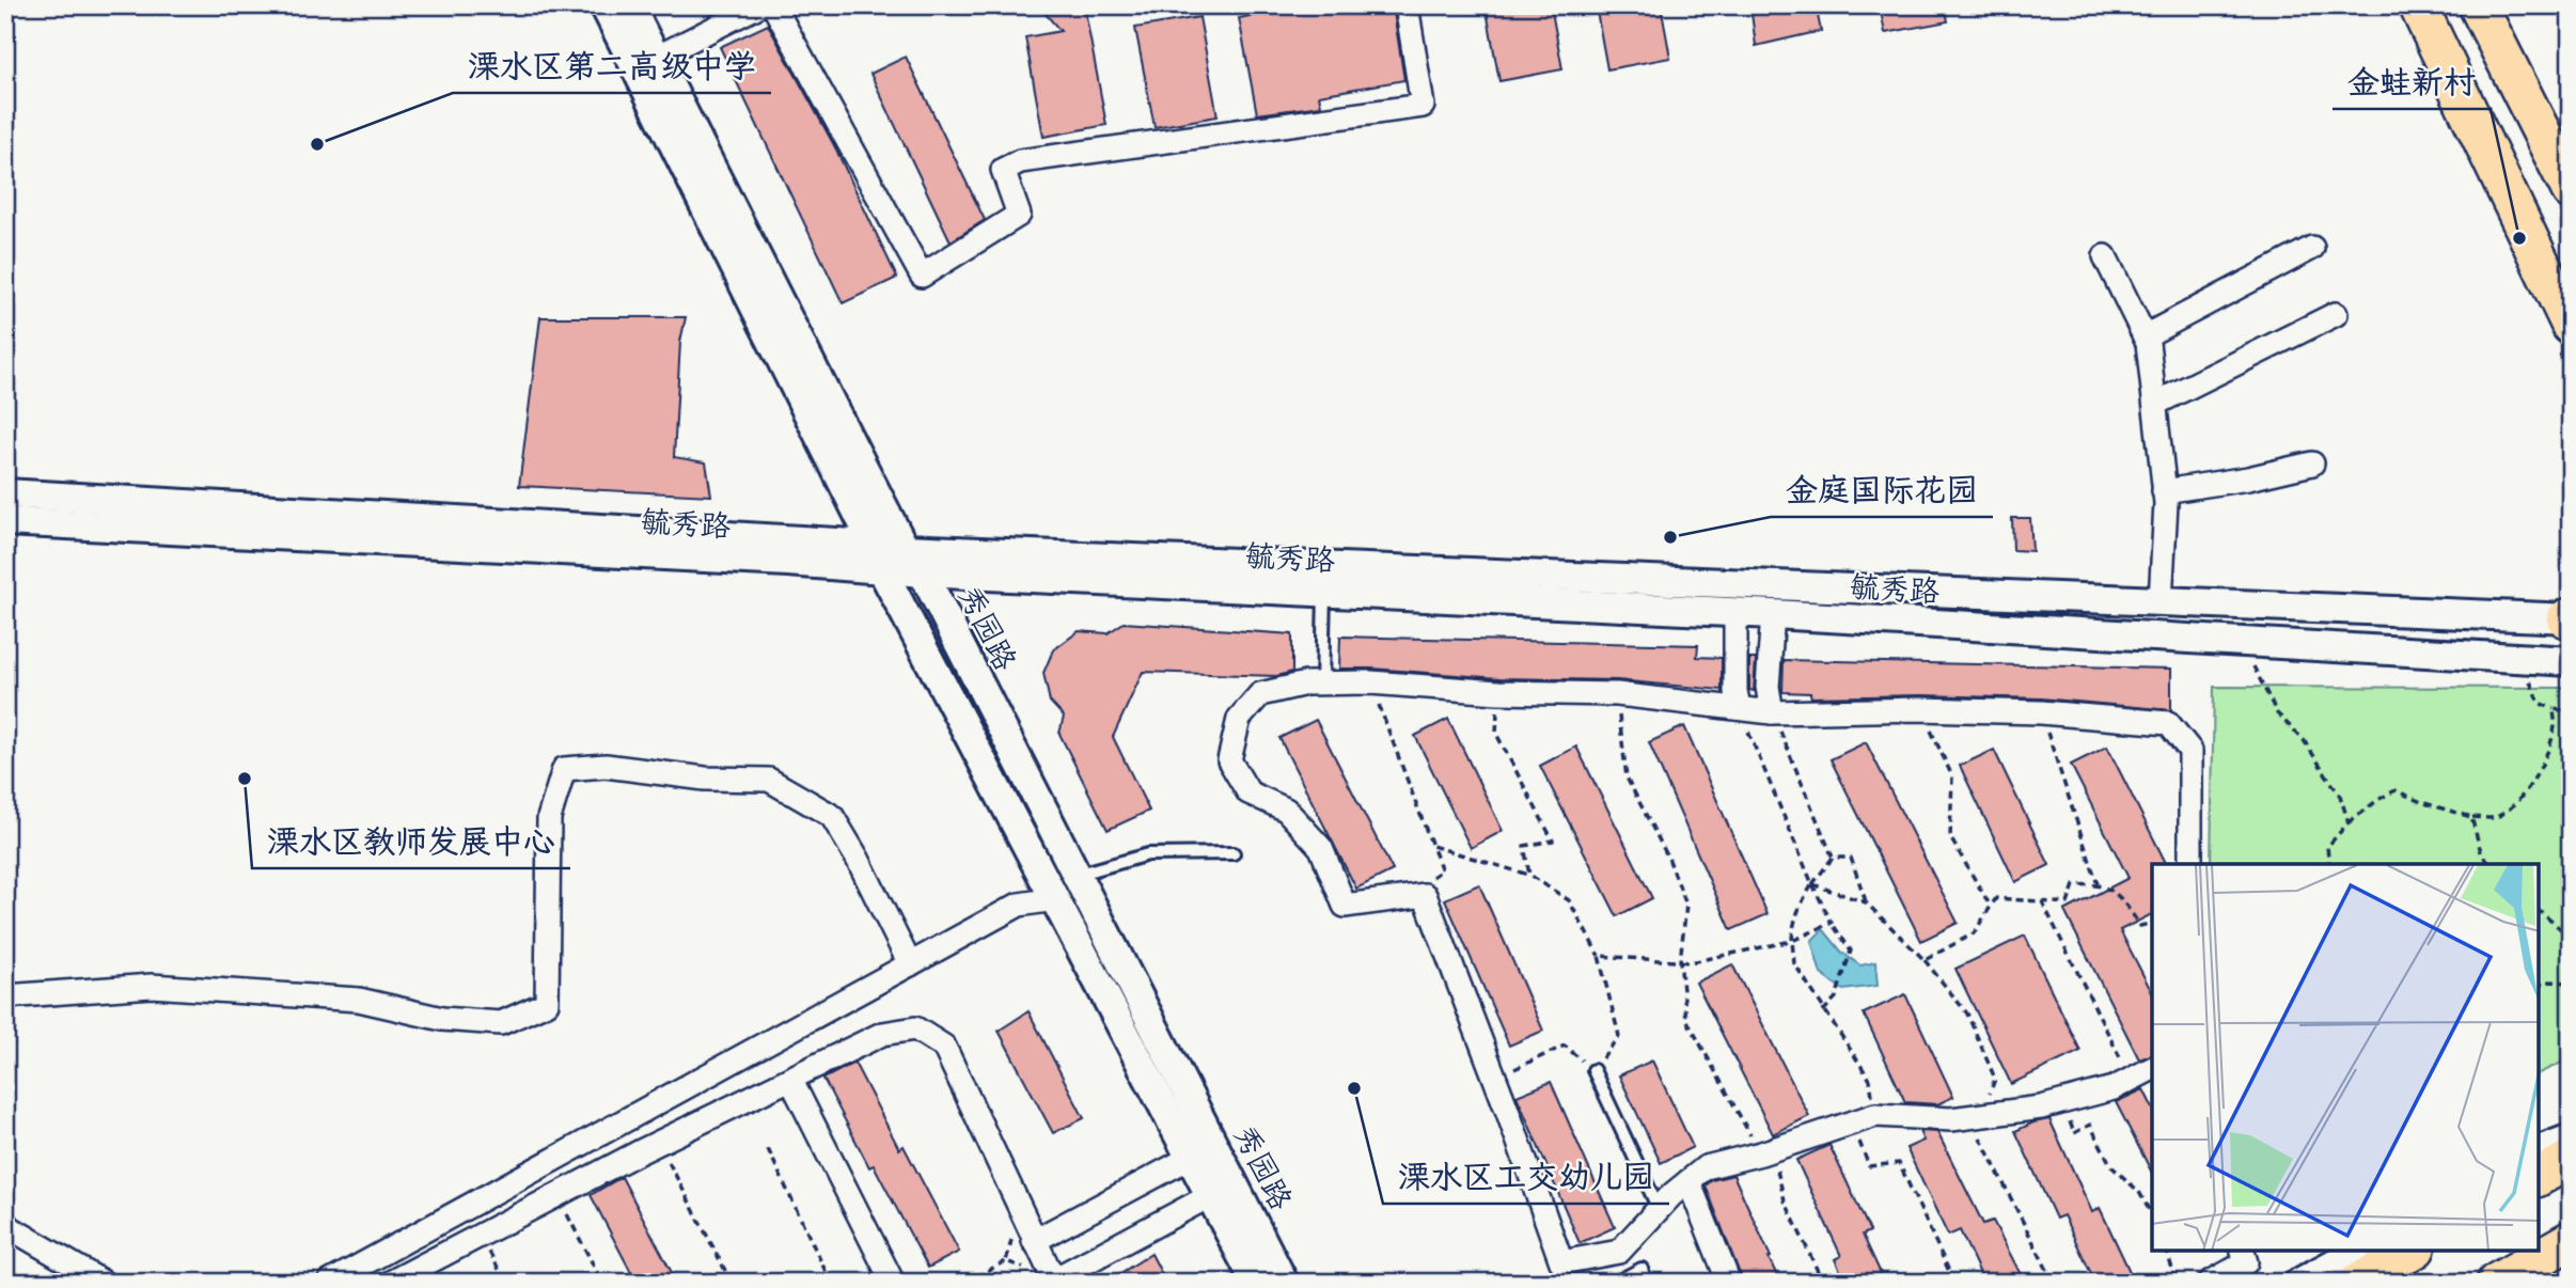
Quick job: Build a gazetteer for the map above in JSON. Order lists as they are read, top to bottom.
{
  "streets": {
    "street": ["毓秀路", "秀园路"]
  },
  "crossings": [
    ["毓秀路", "秀园路"]
  ],
  "places": [
    "溧水区第二高级中学",
    "金蛙新村",
    "金庭国际花园",
    "溧水区教师发展中心",
    "溧水区工交幼儿园"
  ]
}
